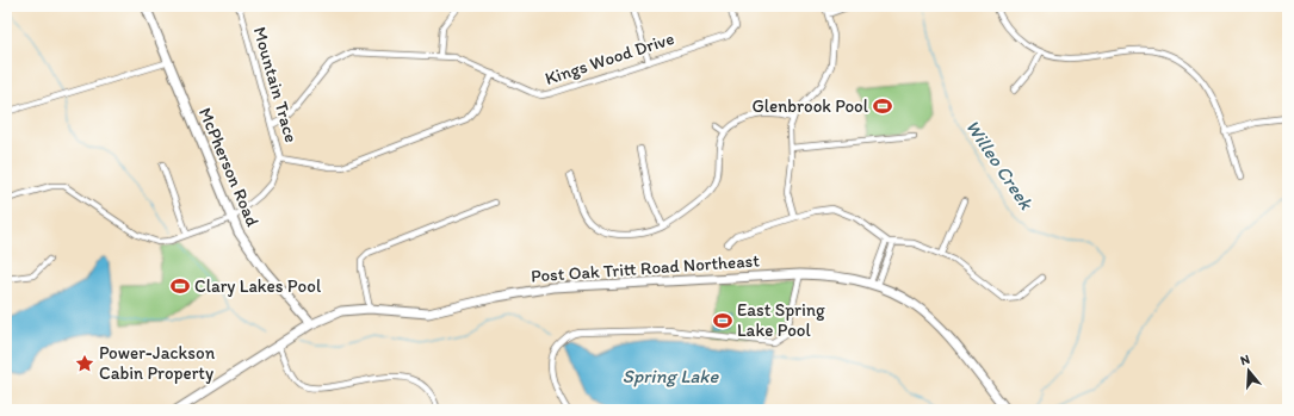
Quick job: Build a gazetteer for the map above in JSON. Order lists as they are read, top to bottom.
{
  "streets": {
    "street": [
      "Kings Wood Drive",
      "Mountain Trace",
      "McPherson Road",
      "Post Oak Tritt Road Northeast"
    ]
  },
  "crossings": [
    ["Kings Wood Drive", "Mountain Trace"],
    ["Mountain Trace", "McPherson Road"],
    ["McPherson Road", "Post Oak Tritt Road Northeast"]
  ],
  "water": ["Willeo Creek", "Spring Lake"],
  "places": {
    "sports": ["Glenbrook Pool", "Clary Lakes Pool", "East Spring Lake Pool"],
    "place": ["Power-Jackson Cabin Property"]
  },
  "north": "top"
}
